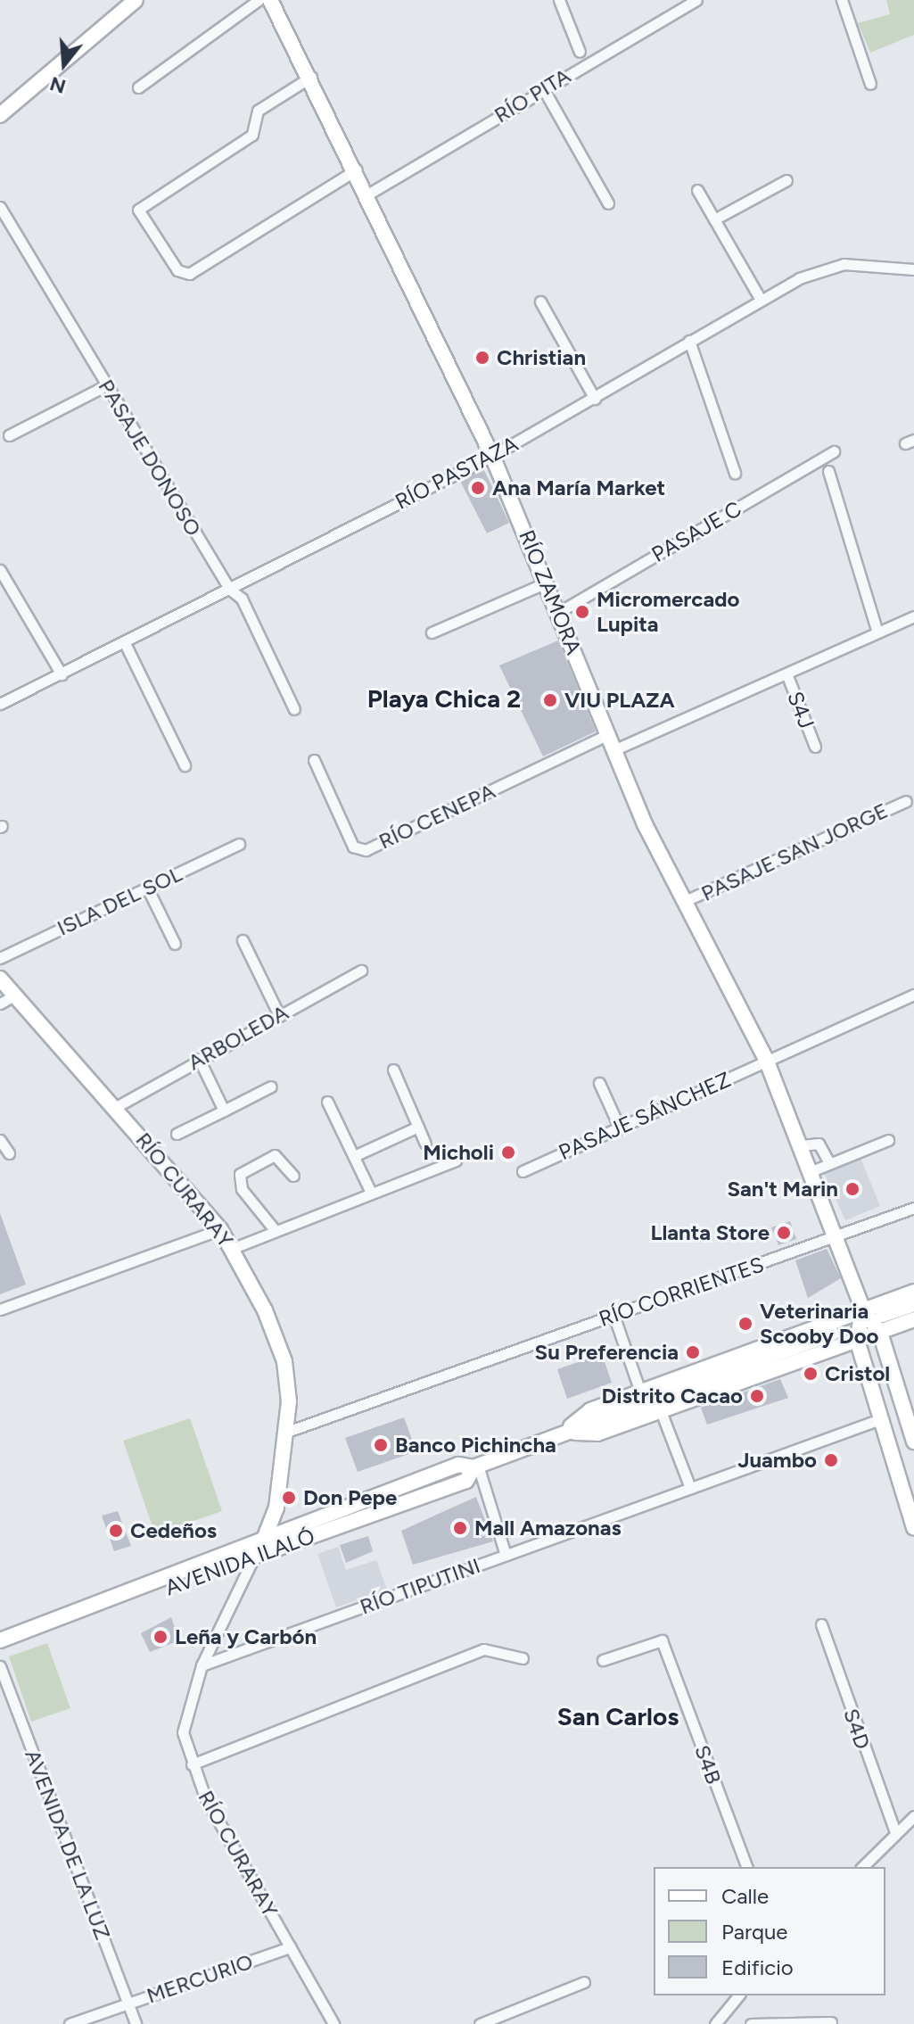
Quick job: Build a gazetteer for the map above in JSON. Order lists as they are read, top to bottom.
{
  "streets": {
    "street": [
      "RÍO PITA",
      "PASAJE DONOSO",
      "RÍO PASTAZA",
      "PASAJE C",
      "RÍO ZAMORA",
      "S4J",
      "RÍO CENEPA",
      "PASAJE SAN JORGE",
      "ISLA DEL SOL",
      "ARBOLEDA",
      "PASAJE SÁNCHEZ",
      "RÍO CURARAY",
      "RÍO CORRIENTES",
      "AVENIDA ILALÓ",
      "RÍO TIPUTINI",
      "S4D",
      "S4B",
      "AVENIDA DE LA LUZ",
      "MERCURIO"
    ]
  },
  "crossings": [
    ["RÍO PITA", "RÍO ZAMORA"],
    ["PASAJE DONOSO", "RÍO PASTAZA"],
    ["RÍO PASTAZA", "RÍO ZAMORA"],
    ["PASAJE C", "RÍO ZAMORA"],
    ["RÍO ZAMORA", "RÍO CENEPA"],
    ["RÍO ZAMORA", "PASAJE SAN JORGE"],
    ["RÍO ZAMORA", "PASAJE SÁNCHEZ"],
    ["RÍO ZAMORA", "RÍO CORRIENTES"],
    ["ARBOLEDA", "RÍO CURARAY"],
    ["RÍO CURARAY", "RÍO CORRIENTES"],
    ["RÍO CURARAY", "AVENIDA ILALÓ"],
    ["RÍO CURARAY", "RÍO TIPUTINI"],
    ["RÍO CURARAY", "MERCURIO"],
    ["AVENIDA DE LA LUZ", "MERCURIO"]
  ],
  "districts": ["Playa Chica 2", "San Carlos"],
  "places": [
    "Christian",
    "Ana María Market",
    "Micromercado Lupita",
    "VIU PLAZA",
    "Micholi",
    "San't Marin",
    "Llanta Store",
    "Veterinaria Scooby Doo",
    "Su Preferencia",
    "Cristol",
    "Distrito Cacao",
    "Banco Pichincha",
    "Juambo",
    "Don Pepe",
    "Mall Amazonas",
    "Cedeños",
    "Leña y Carbón"
  ],
  "legend": ["Calle", "Parque", "Edificio"],
  "north": "bottom"
}
